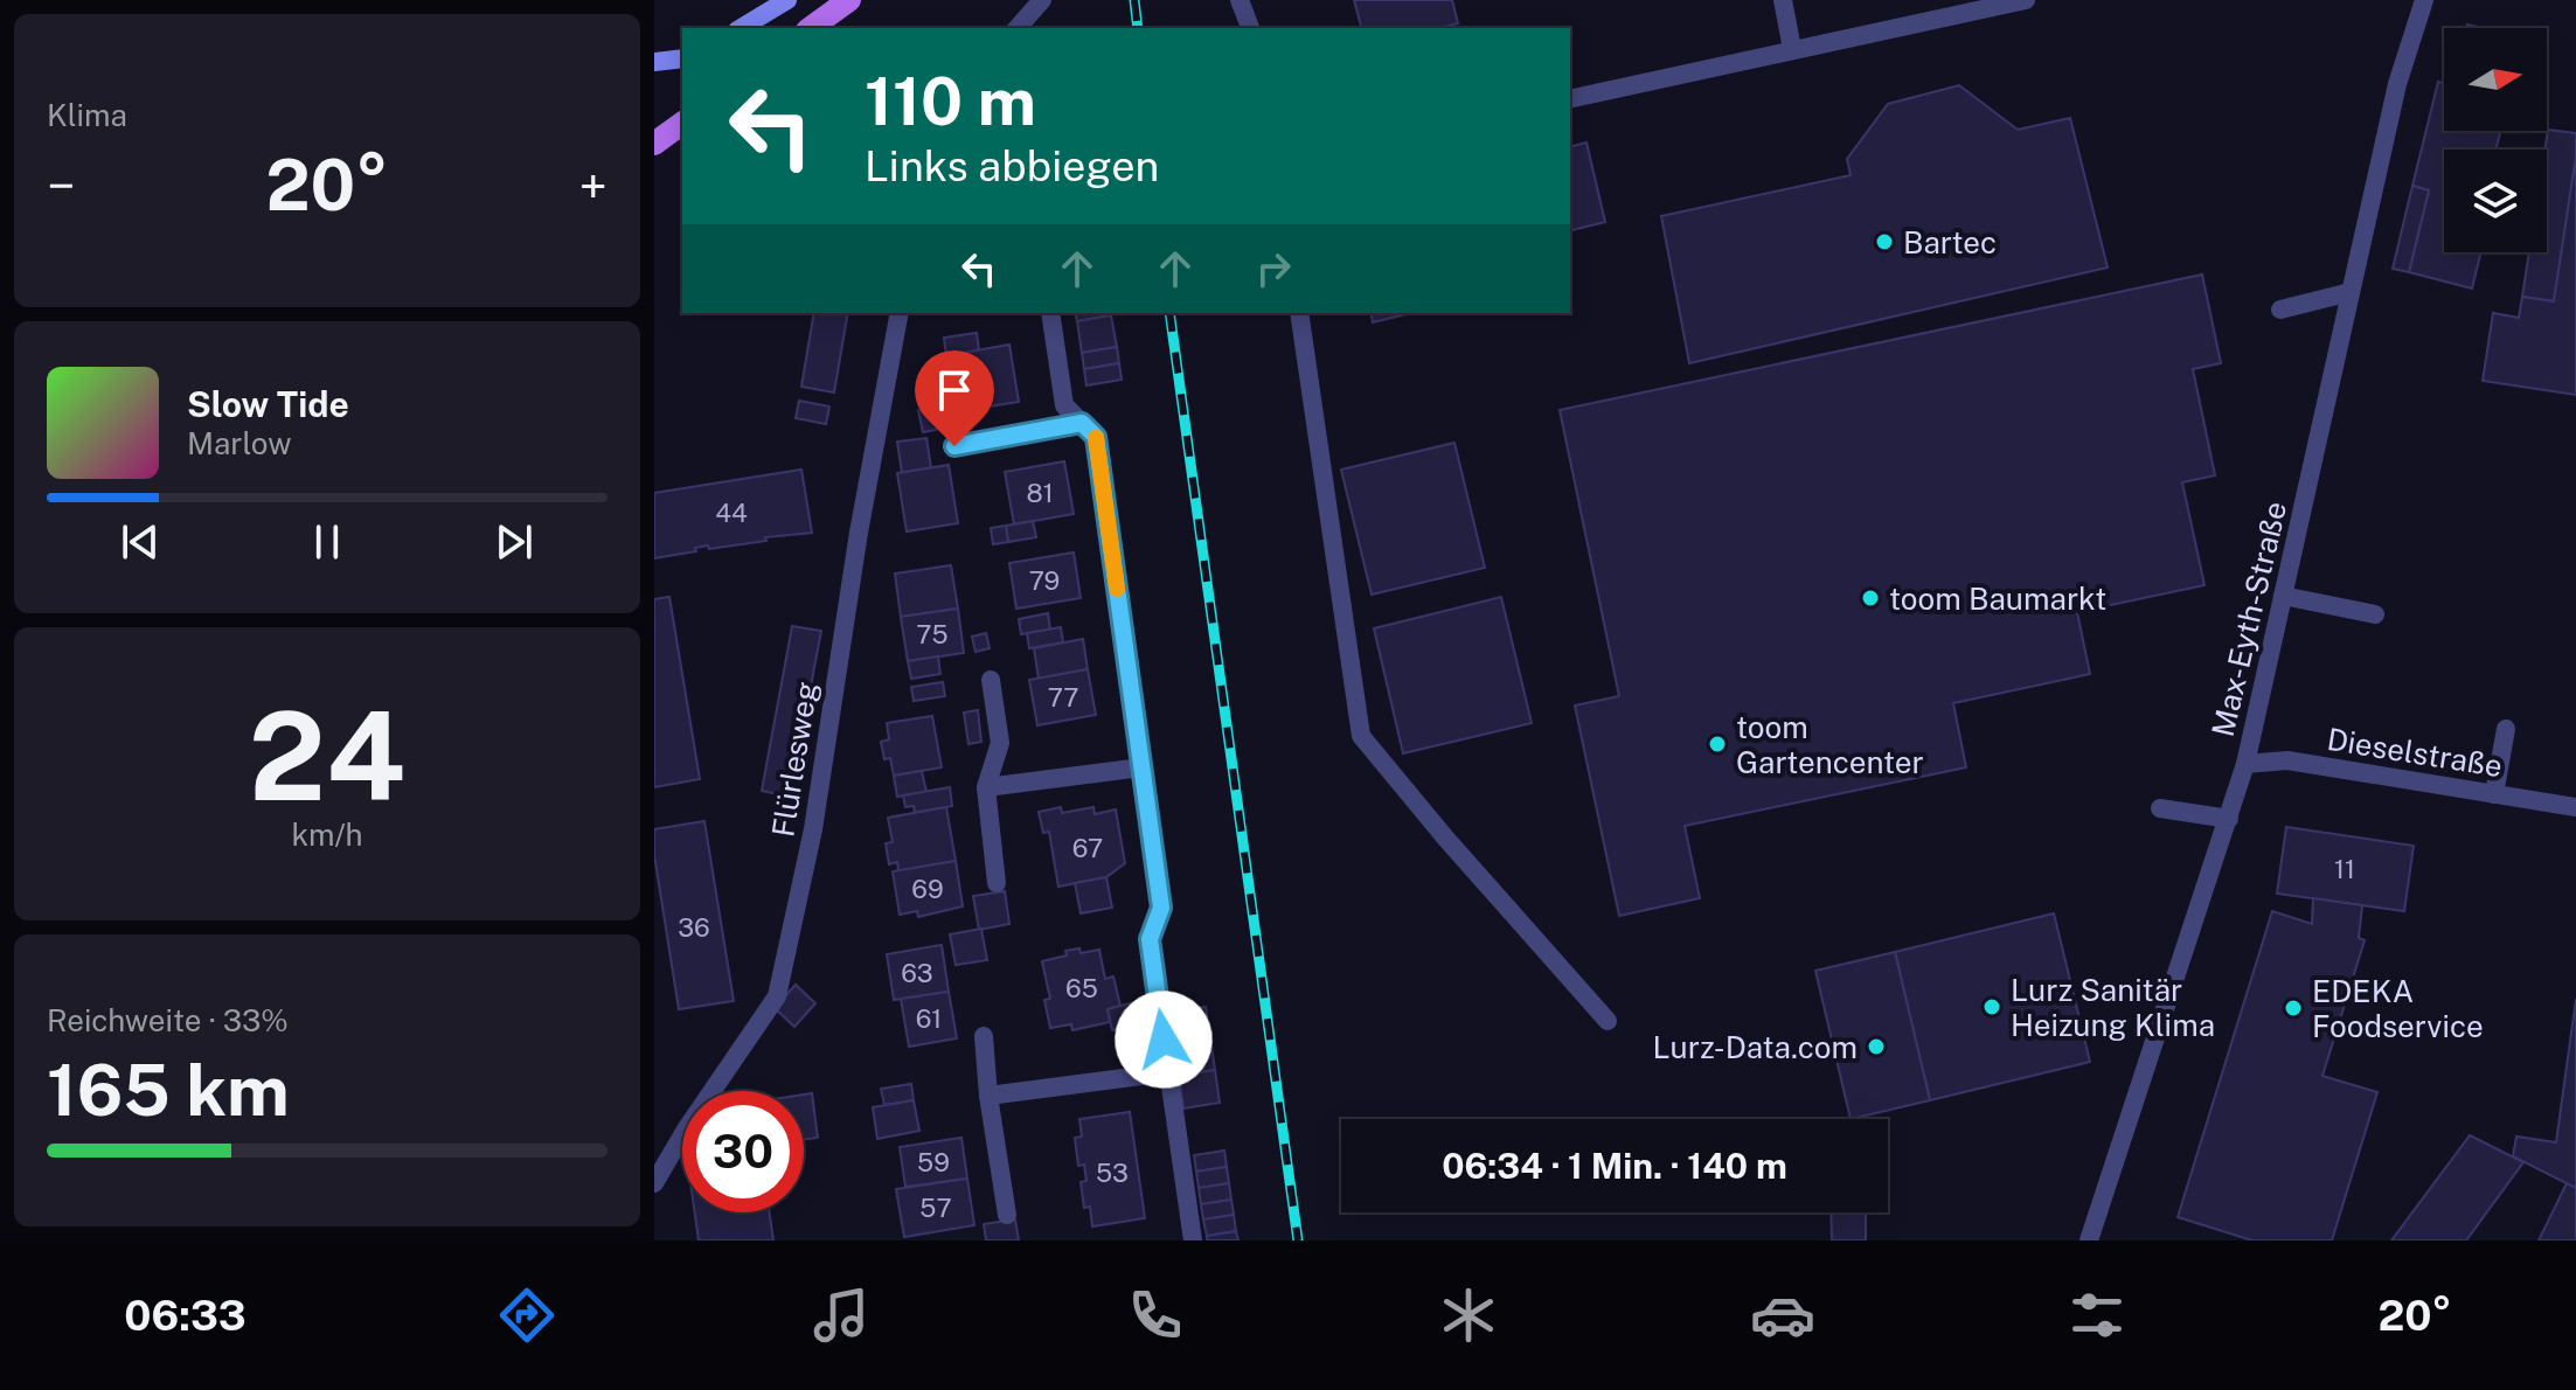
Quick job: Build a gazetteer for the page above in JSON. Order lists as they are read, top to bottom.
{
  "streets": {
    "street": ["Max-Eyth-Straße", "Dieselstraße", "Flürlesweg"]
  },
  "crossings": [
    ["Max-Eyth-Straße", "Dieselstraße"]
  ],
  "places": [
    "Bartec",
    "toom Baumarkt",
    "toom Gartencenter",
    "Lurz Sanitär Heizung Klima",
    "EDEKA Foodservice",
    "Lurz-Data.com"
  ],
  "house_numbers": [
    "81",
    "44",
    "79",
    "75",
    "77",
    "67",
    "11",
    "69",
    "36",
    "63",
    "65",
    "61",
    "59",
    "53",
    "57"
  ],
  "north": "right",
  "page": {
    "tile": [
      "Klima",
      ["24", "km/h"],
      ["Reichweite · 33%", "165 km"]
    ],
    "turn": ["110 m", "Links abbiegen"],
    "heat": ["−", "20°", "+"],
    "song": ["Slow Tide", "Marlow"],
    "limit": "30",
    "trip": "06:34 · 1 Min. · 140 m",
    "tabs": ["06:33", "20°"]
  }
}
